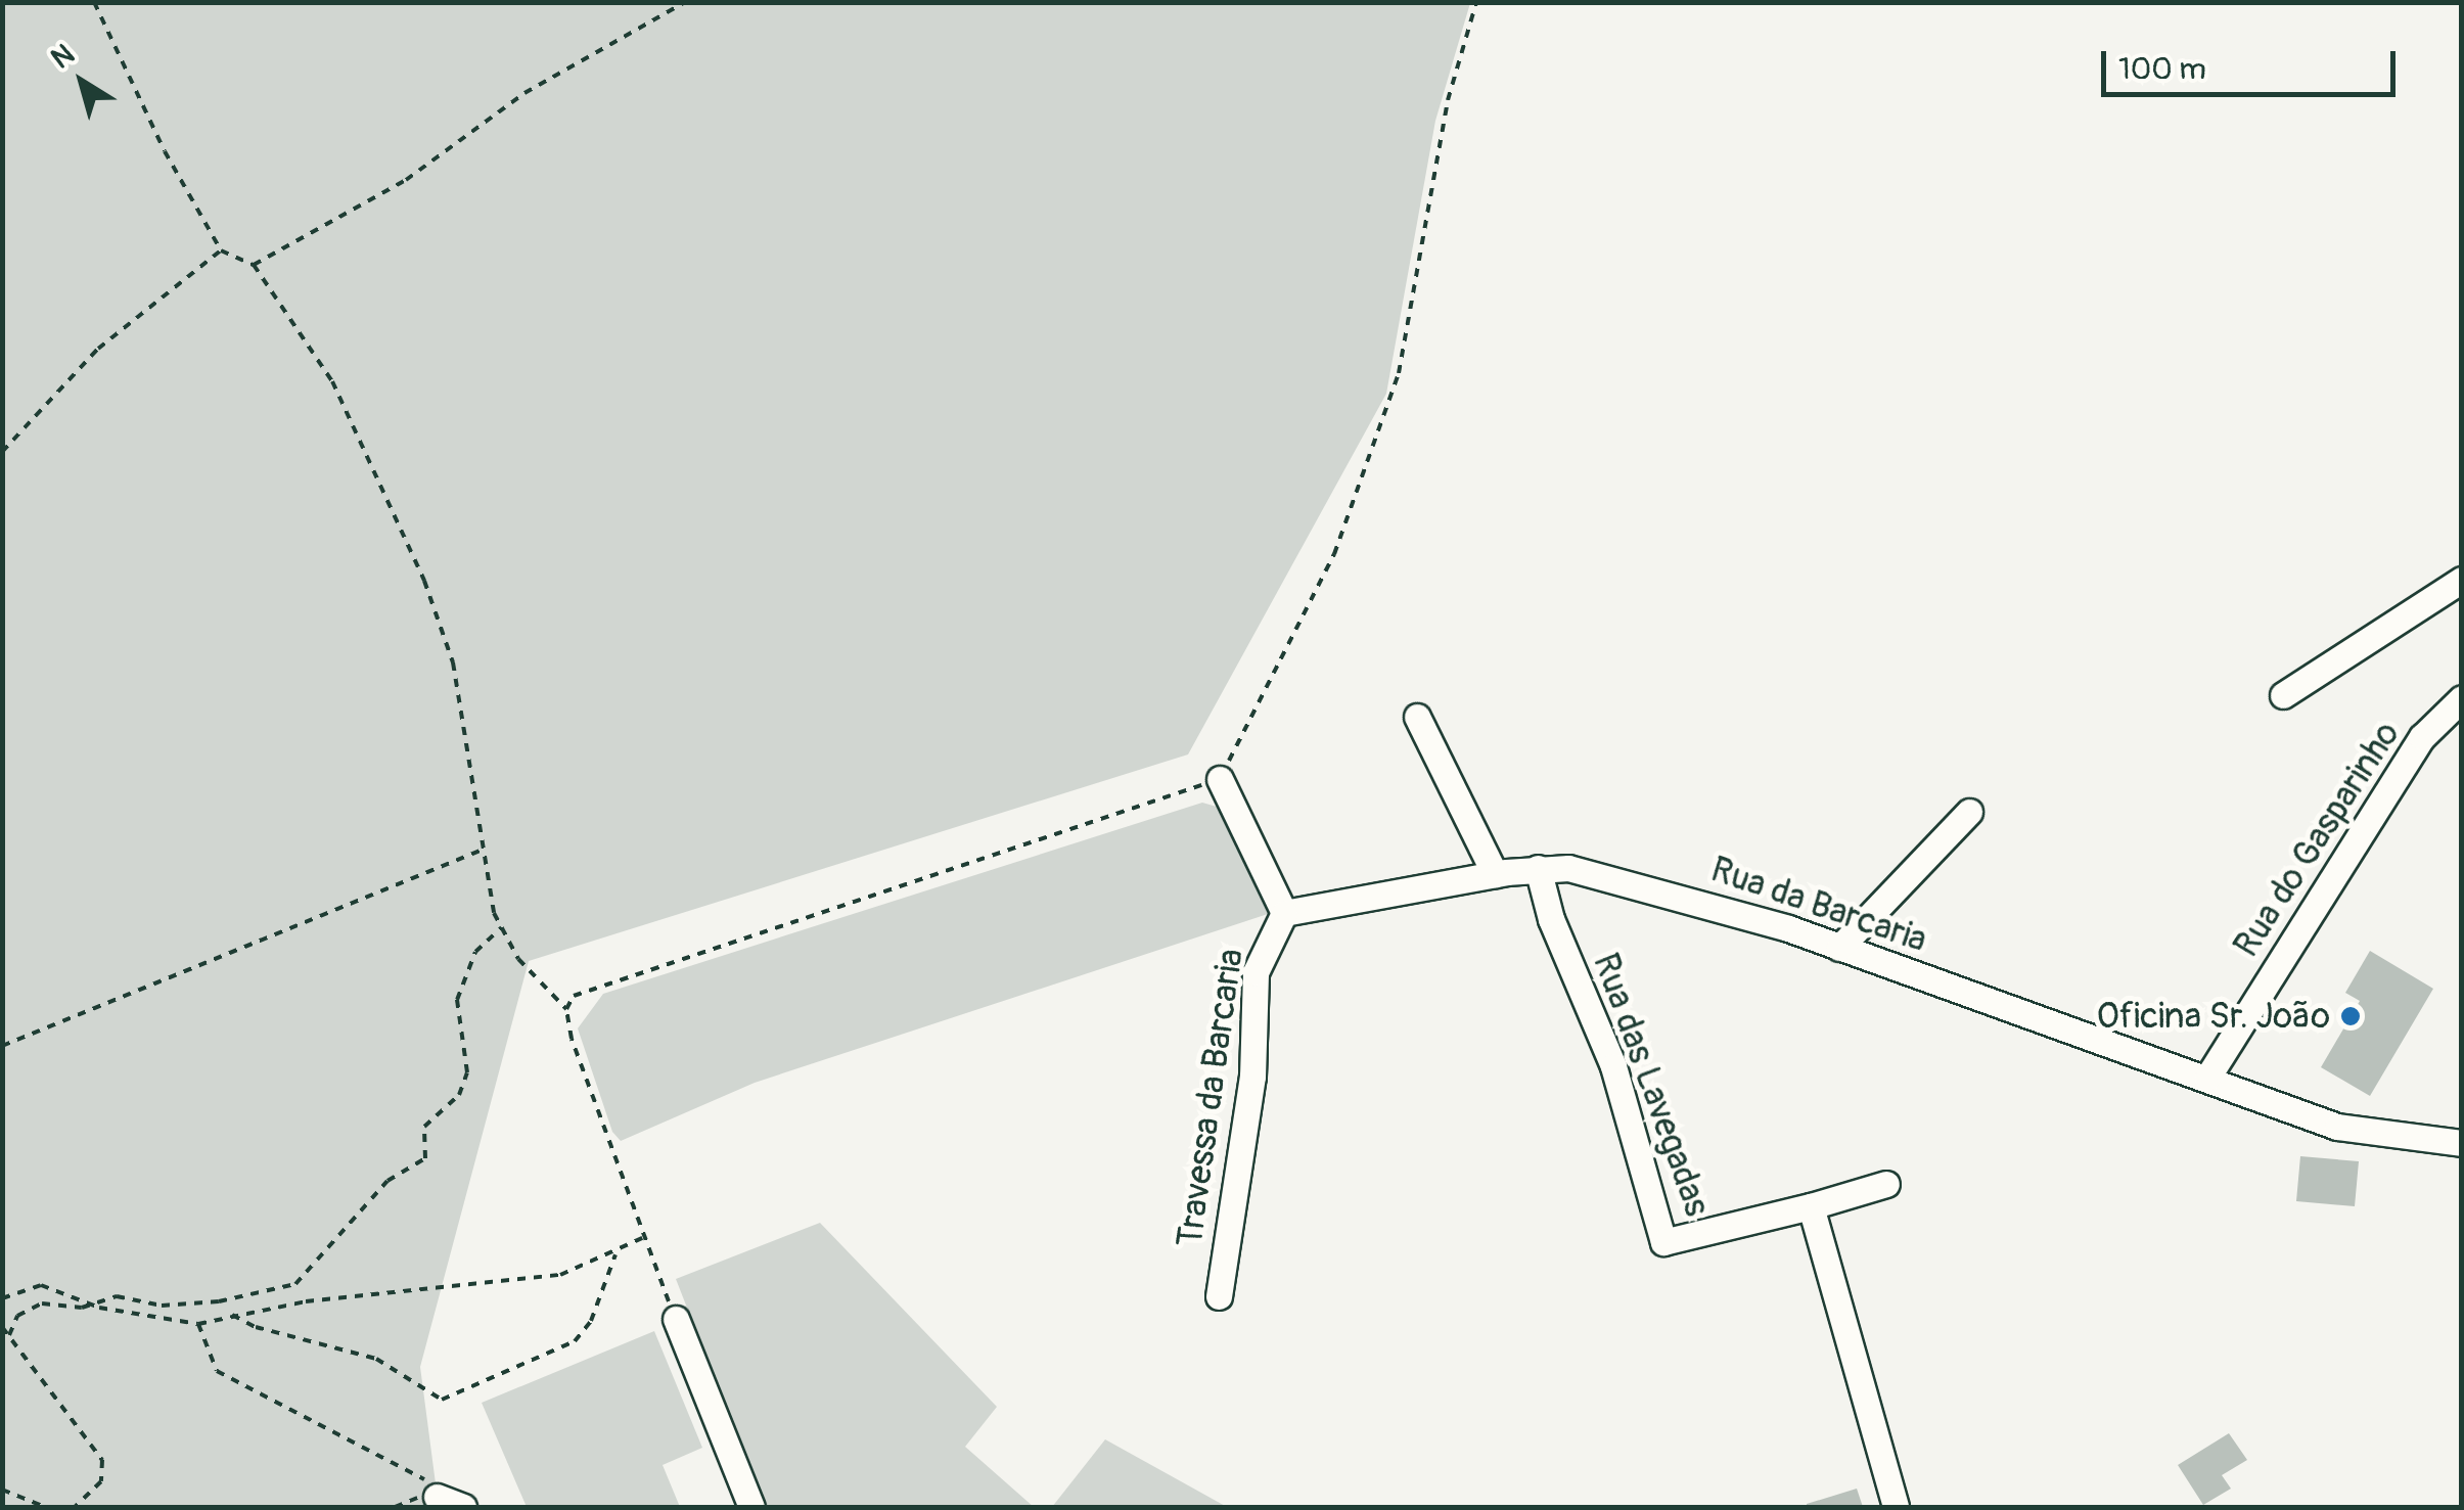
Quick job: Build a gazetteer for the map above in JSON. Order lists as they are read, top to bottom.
{
  "streets": {
    "street": [
      "Rua do Gasparinho",
      "Rua da Barcaria",
      "Rua das Lavegadas",
      "Travessa da Barcaria"
    ]
  },
  "crossings": [
    ["Rua do Gasparinho", "Rua da Barcaria"],
    ["Rua da Barcaria", "Rua das Lavegadas"],
    ["Rua da Barcaria", "Travessa da Barcaria"]
  ],
  "places": ["Oficina Sr. João"],
  "scale_bar": "100 m",
  "north": "top left"
}
